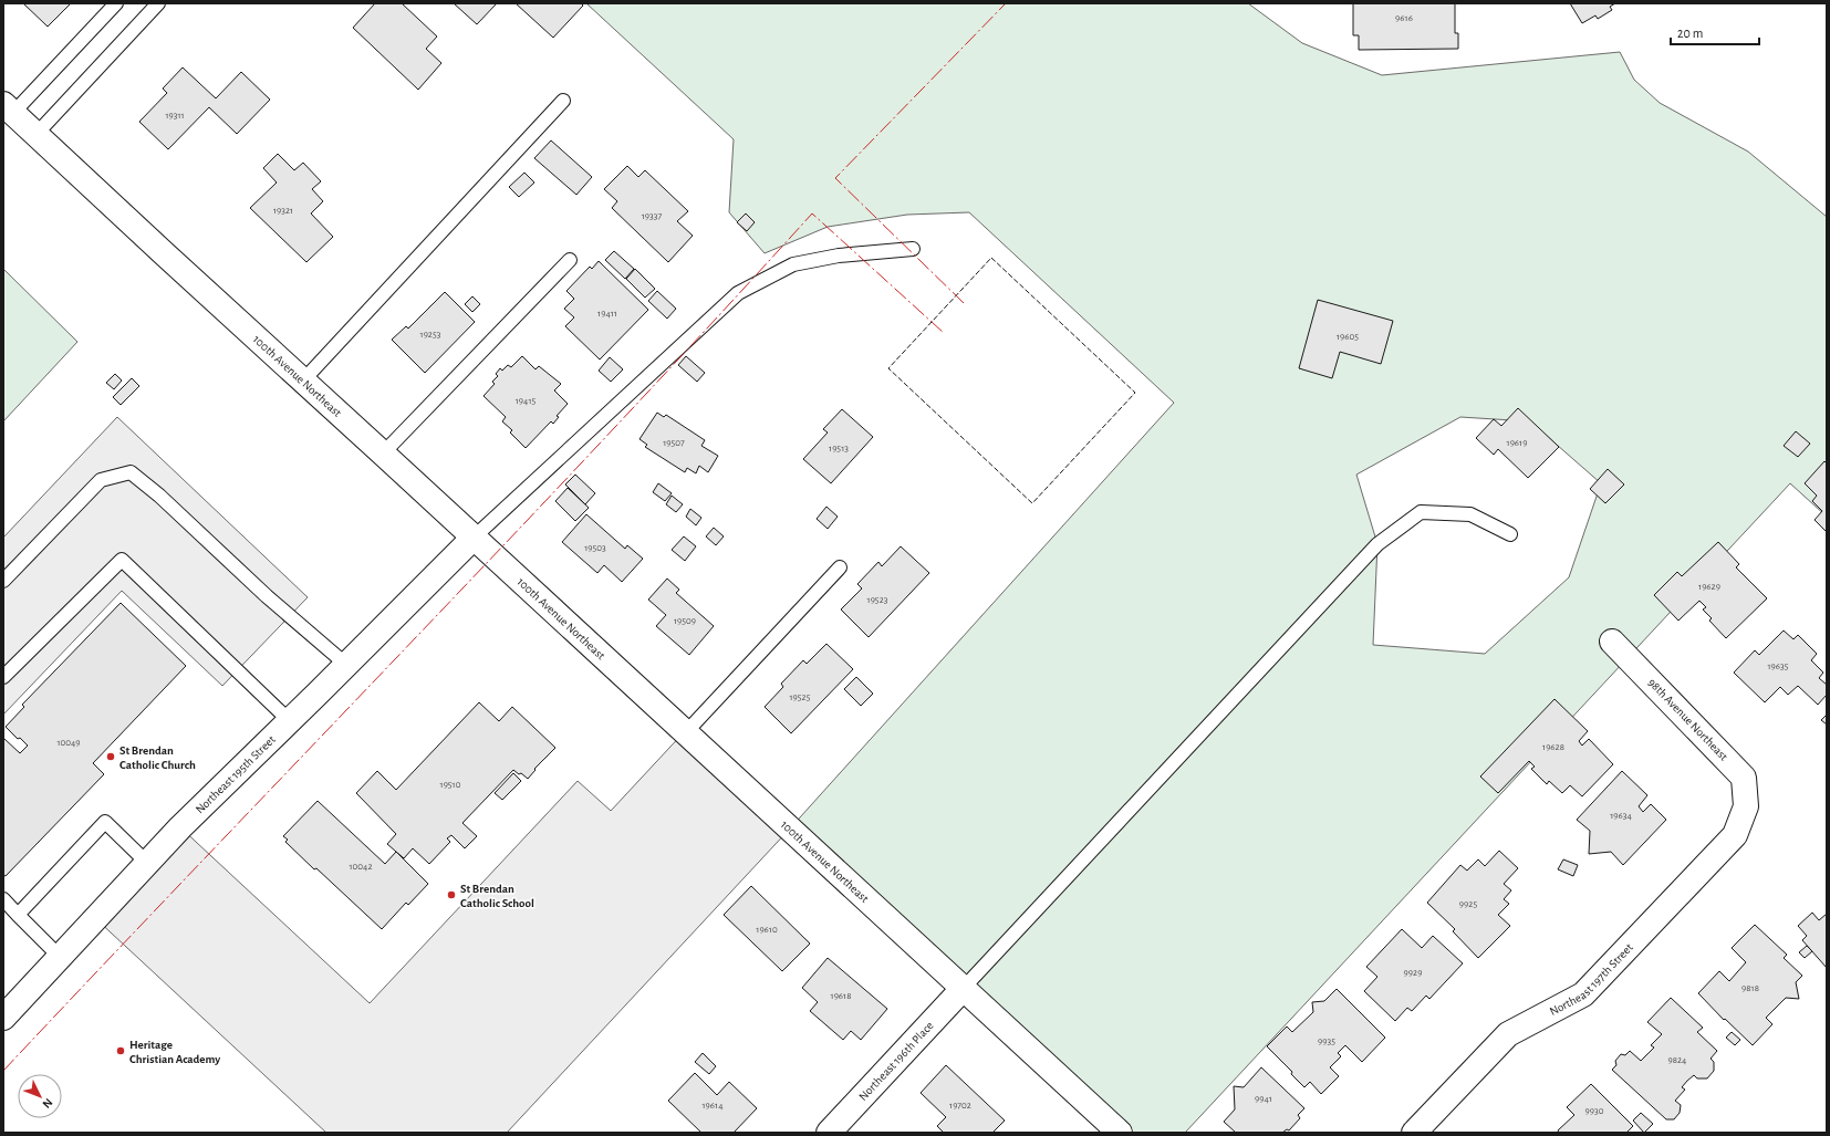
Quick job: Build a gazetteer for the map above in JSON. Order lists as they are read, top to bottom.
{
  "streets": {
    "street": [
      "100th Avenue Northeast",
      "98th Avenue Northeast",
      "Northeast 195th Street",
      "Northeast 197th Street",
      "Northeast 196th Place"
    ]
  },
  "crossings": [
    ["100th Avenue Northeast", "Northeast 195th Street"],
    ["100th Avenue Northeast", "Northeast 196th Place"],
    ["98th Avenue Northeast", "Northeast 197th Street"]
  ],
  "places": ["St Brendan Catholic Church", "St Brendan Catholic School", "Heritage Christian Academy"],
  "house_numbers": [
    "9616",
    "19311",
    "19321",
    "19337",
    "19411",
    "19253",
    "19605",
    "19415",
    "19507",
    "19619",
    "19513",
    "19503",
    "19629",
    "19523",
    "19509",
    "19635",
    "19525",
    "10049",
    "19628",
    "19510",
    "19634",
    "10042",
    "9925",
    "19610",
    "9929",
    "9818",
    "19618",
    "9935",
    "9824",
    "9941",
    "19614",
    "19702",
    "9930"
  ],
  "scale_bar": "20 m",
  "north": "bottom right"
}
